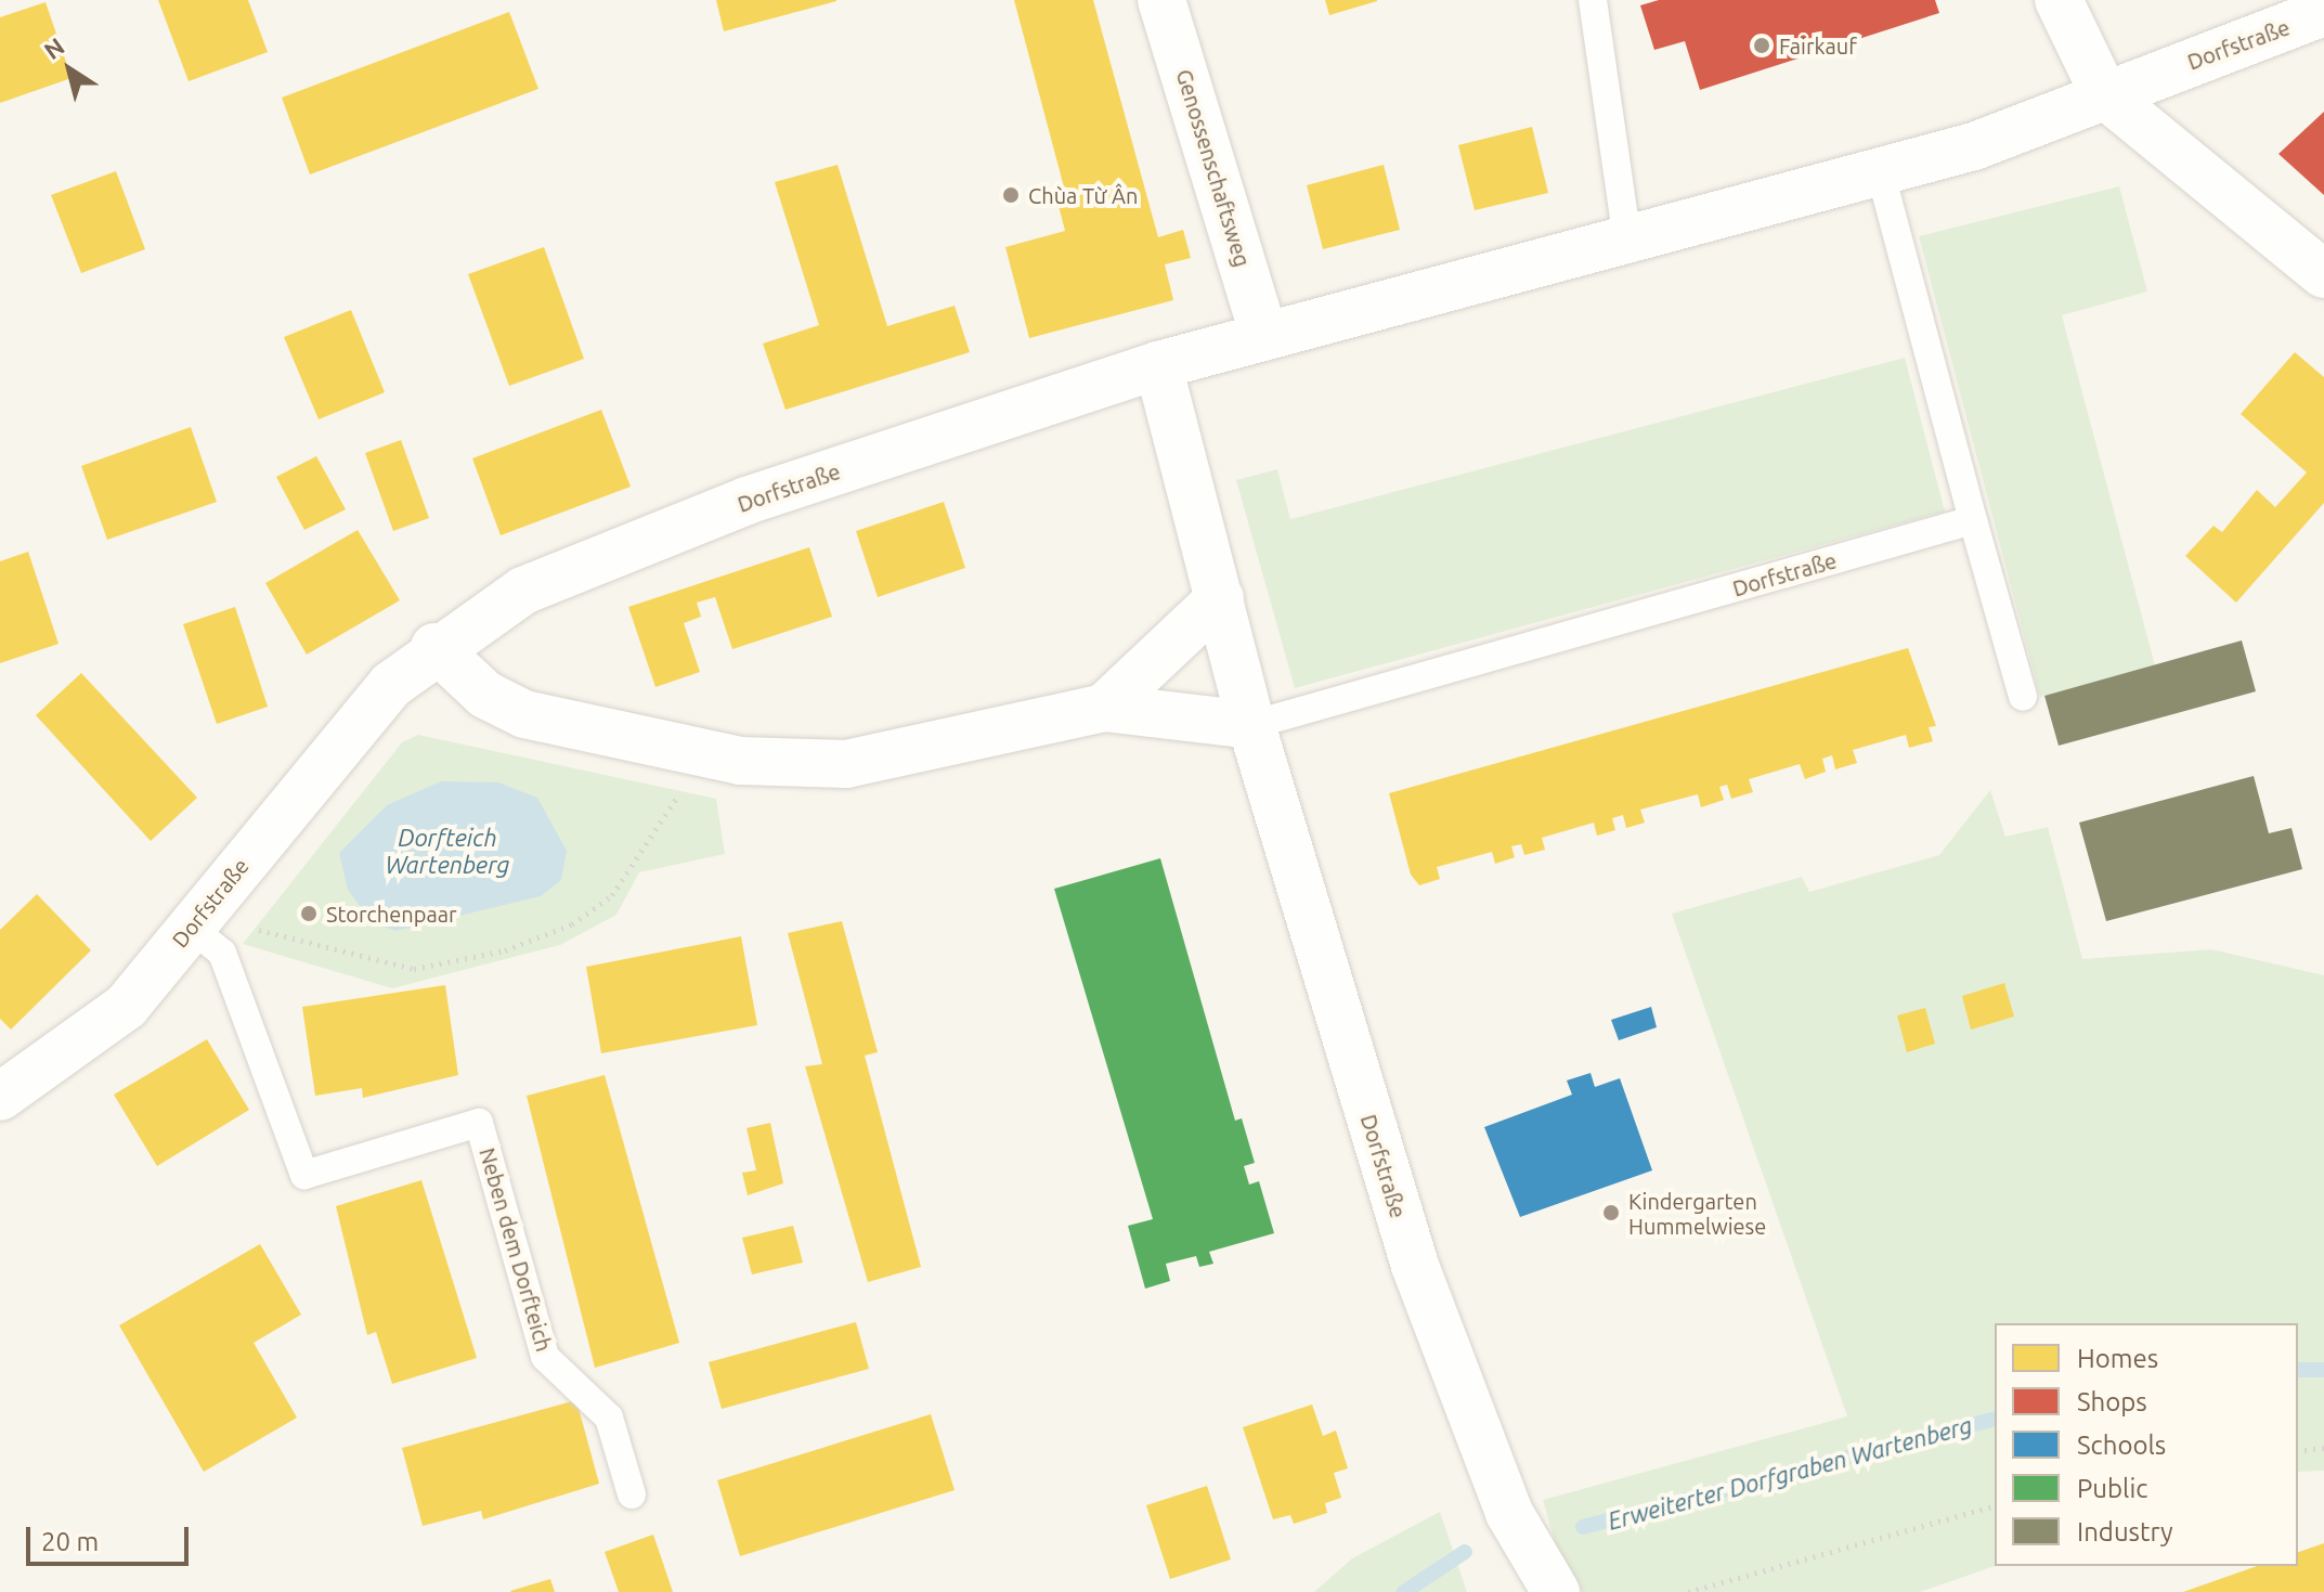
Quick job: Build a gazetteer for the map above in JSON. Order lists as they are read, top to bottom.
{
  "streets": {
    "street": ["Dorfstraße", "Genossenschaftsweg"],
    "lane": ["Neben dem Dorfteich"]
  },
  "crossings": [
    ["Dorfstraße", "Genossenschaftsweg"],
    ["Dorfstraße", "Neben dem Dorfteich"]
  ],
  "water": ["Dorfteich Wartenberg", "Erweiterter Dorfgraben Wartenberg"],
  "places": [
    "Fairkauf",
    "Chùa Từ Ân",
    "Storchenpaar",
    "Kindergarten Hummelwiese"
  ],
  "legend": [
    "Homes",
    "Shops",
    "Schools",
    "Public",
    "Industry"
  ],
  "scale_bar": "20 m",
  "north": "top left"
}
